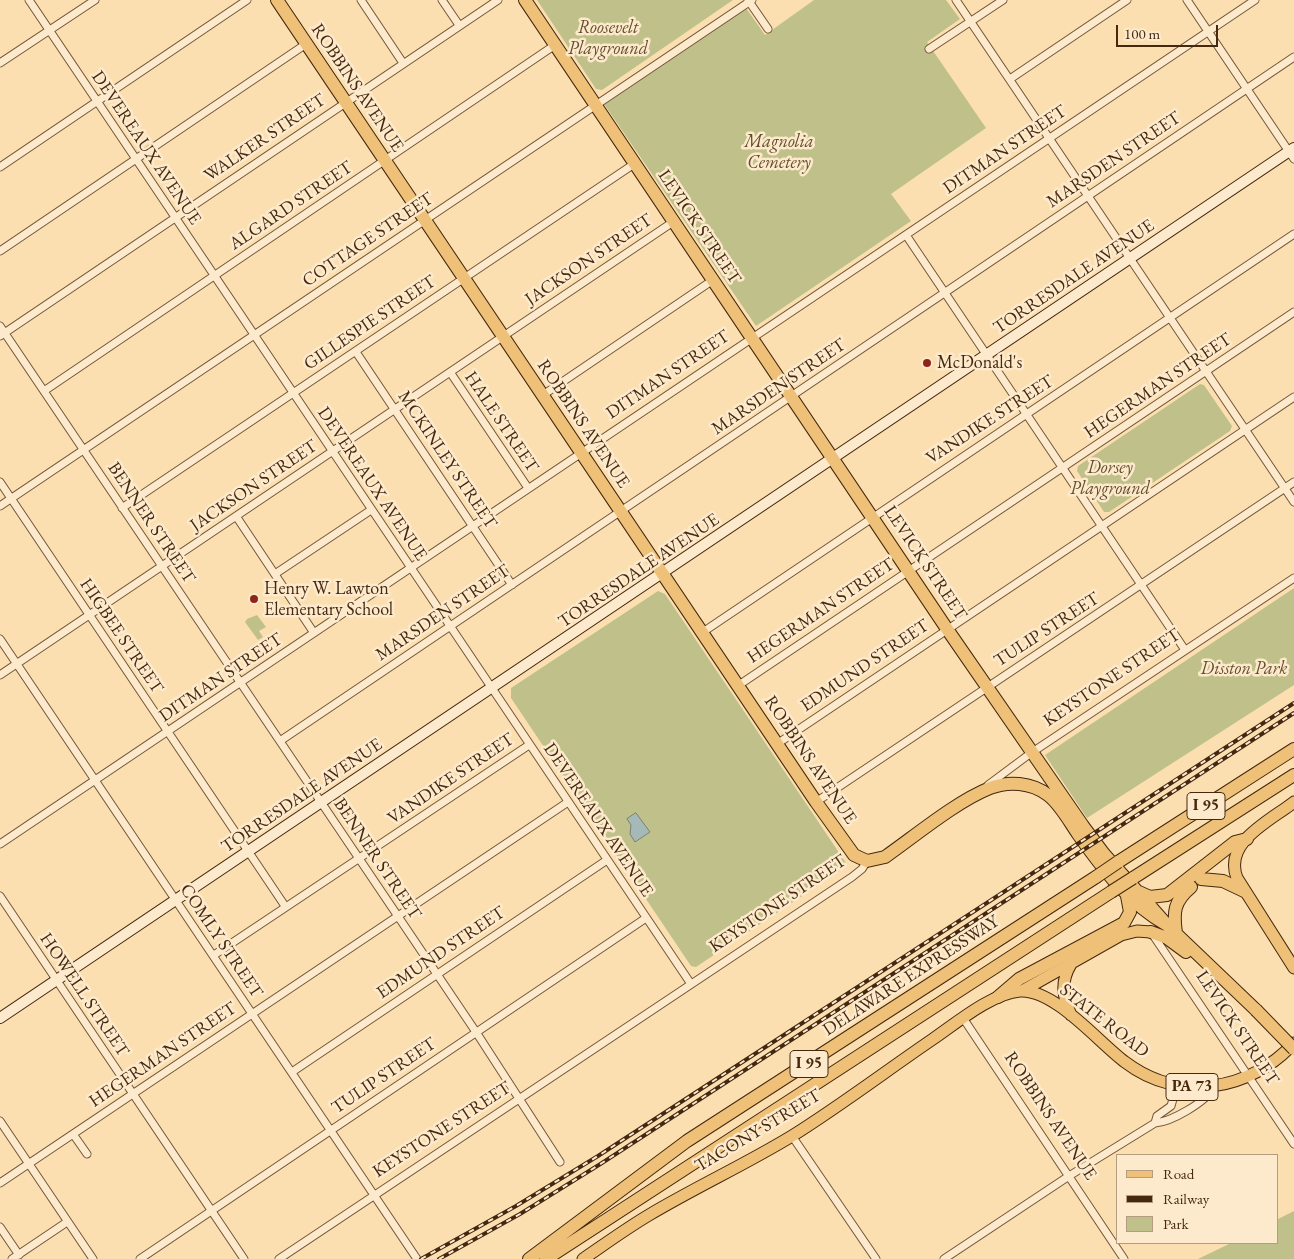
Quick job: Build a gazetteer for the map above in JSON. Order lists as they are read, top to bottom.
{
  "streets": {
    "highway": [
      "ROBBINS AVENUE",
      "LEVICK STREET",
      "KEYSTONE STREET",
      "I 95",
      "DELAWARE EXPRESSWAY"
    ],
    "main road": ["STATE ROAD", "PA 73", "TACONY STREET"],
    "street": [
      "WALKER STREET",
      "DEVEREAUX AVENUE",
      "DITMAN STREET",
      "MARSDEN STREET",
      "ALGARD STREET",
      "COTTAGE STREET",
      "JACKSON STREET",
      "TORRESDALE AVENUE",
      "GILLESPIE STREET",
      "HEGERMAN STREET",
      "VANDIKE STREET",
      "HALE STREET",
      "MCKINLEY STREET",
      "BENNER STREET",
      "TULIP STREET",
      "HIGBEE STREET",
      "EDMUND STREET",
      "COMLY STREET",
      "HOWELL STREET"
    ]
  },
  "crossings": [
    ["ROBBINS AVENUE", "WALKER STREET"],
    ["ROBBINS AVENUE", "DITMAN STREET"],
    ["ROBBINS AVENUE", "MARSDEN STREET"],
    ["ROBBINS AVENUE", "ALGARD STREET"],
    ["ROBBINS AVENUE", "COTTAGE STREET"],
    ["ROBBINS AVENUE", "JACKSON STREET"],
    ["ROBBINS AVENUE", "TORRESDALE AVENUE"],
    ["ROBBINS AVENUE", "GILLESPIE STREET"],
    ["ROBBINS AVENUE", "HEGERMAN STREET"],
    ["ROBBINS AVENUE", "VANDIKE STREET"],
    ["ROBBINS AVENUE", "TULIP STREET"],
    ["ROBBINS AVENUE", "EDMUND STREET"],
    ["ROBBINS AVENUE", "KEYSTONE STREET"],
    ["ROBBINS AVENUE", "TACONY STREET"],
    ["WALKER STREET", "DEVEREAUX AVENUE"],
    ["WALKER STREET", "BENNER STREET"],
    ["DEVEREAUX AVENUE", "DITMAN STREET"],
    ["DEVEREAUX AVENUE", "MARSDEN STREET"],
    ["DEVEREAUX AVENUE", "ALGARD STREET"],
    ["DEVEREAUX AVENUE", "COTTAGE STREET"],
    ["DEVEREAUX AVENUE", "JACKSON STREET"],
    ["DEVEREAUX AVENUE", "TORRESDALE AVENUE"],
    ["DEVEREAUX AVENUE", "GILLESPIE STREET"],
    ["DEVEREAUX AVENUE", "HEGERMAN STREET"],
    ["DEVEREAUX AVENUE", "VANDIKE STREET"],
    ["DEVEREAUX AVENUE", "TULIP STREET"],
    ["DEVEREAUX AVENUE", "EDMUND STREET"],
    ["DEVEREAUX AVENUE", "KEYSTONE STREET"],
    ["DITMAN STREET", "LEVICK STREET"],
    ["DITMAN STREET", "HALE STREET"],
    ["DITMAN STREET", "MCKINLEY STREET"],
    ["DITMAN STREET", "BENNER STREET"],
    ["DITMAN STREET", "HIGBEE STREET"],
    ["DITMAN STREET", "COMLY STREET"],
    ["MARSDEN STREET", "LEVICK STREET"],
    ["MARSDEN STREET", "MCKINLEY STREET"],
    ["MARSDEN STREET", "BENNER STREET"],
    ["ALGARD STREET", "LEVICK STREET"],
    ["ALGARD STREET", "BENNER STREET"],
    ["LEVICK STREET", "COTTAGE STREET"],
    ["LEVICK STREET", "JACKSON STREET"],
    ["LEVICK STREET", "TORRESDALE AVENUE"],
    ["LEVICK STREET", "GILLESPIE STREET"],
    ["LEVICK STREET", "HEGERMAN STREET"],
    ["LEVICK STREET", "VANDIKE STREET"],
    ["LEVICK STREET", "TULIP STREET"],
    ["LEVICK STREET", "EDMUND STREET"],
    ["LEVICK STREET", "KEYSTONE STREET"],
    ["LEVICK STREET", "STATE ROAD"],
    ["COTTAGE STREET", "BENNER STREET"],
    ["COTTAGE STREET", "HIGBEE STREET"],
    ["JACKSON STREET", "HALE STREET"],
    ["JACKSON STREET", "MCKINLEY STREET"],
    ["JACKSON STREET", "BENNER STREET"],
    ["JACKSON STREET", "HIGBEE STREET"],
    ["JACKSON STREET", "COMLY STREET"],
    ["TORRESDALE AVENUE", "BENNER STREET"],
    ["TORRESDALE AVENUE", "HIGBEE STREET"],
    ["TORRESDALE AVENUE", "COMLY STREET"],
    ["TORRESDALE AVENUE", "HOWELL STREET"],
    ["GILLESPIE STREET", "MCKINLEY STREET"],
    ["GILLESPIE STREET", "BENNER STREET"],
    ["HEGERMAN STREET", "BENNER STREET"],
    ["HEGERMAN STREET", "COMLY STREET"],
    ["HEGERMAN STREET", "HOWELL STREET"],
    ["VANDIKE STREET", "BENNER STREET"],
    ["VANDIKE STREET", "HIGBEE STREET"],
    ["VANDIKE STREET", "COMLY STREET"],
    ["BENNER STREET", "TULIP STREET"],
    ["BENNER STREET", "EDMUND STREET"],
    ["BENNER STREET", "KEYSTONE STREET"],
    ["TULIP STREET", "COMLY STREET"],
    ["TULIP STREET", "HOWELL STREET"],
    ["EDMUND STREET", "COMLY STREET"],
    ["KEYSTONE STREET", "COMLY STREET"]
  ],
  "parks": [
    "Roosevelt Playground",
    "Magnolia Cemetery",
    "Dorsey Playground",
    "Disston Park"
  ],
  "places": ["McDonald's", "Henry W. Lawton Elementary School"],
  "legend": ["Road", "Railway", "Park"],
  "scale_bar": "100 m"
}
